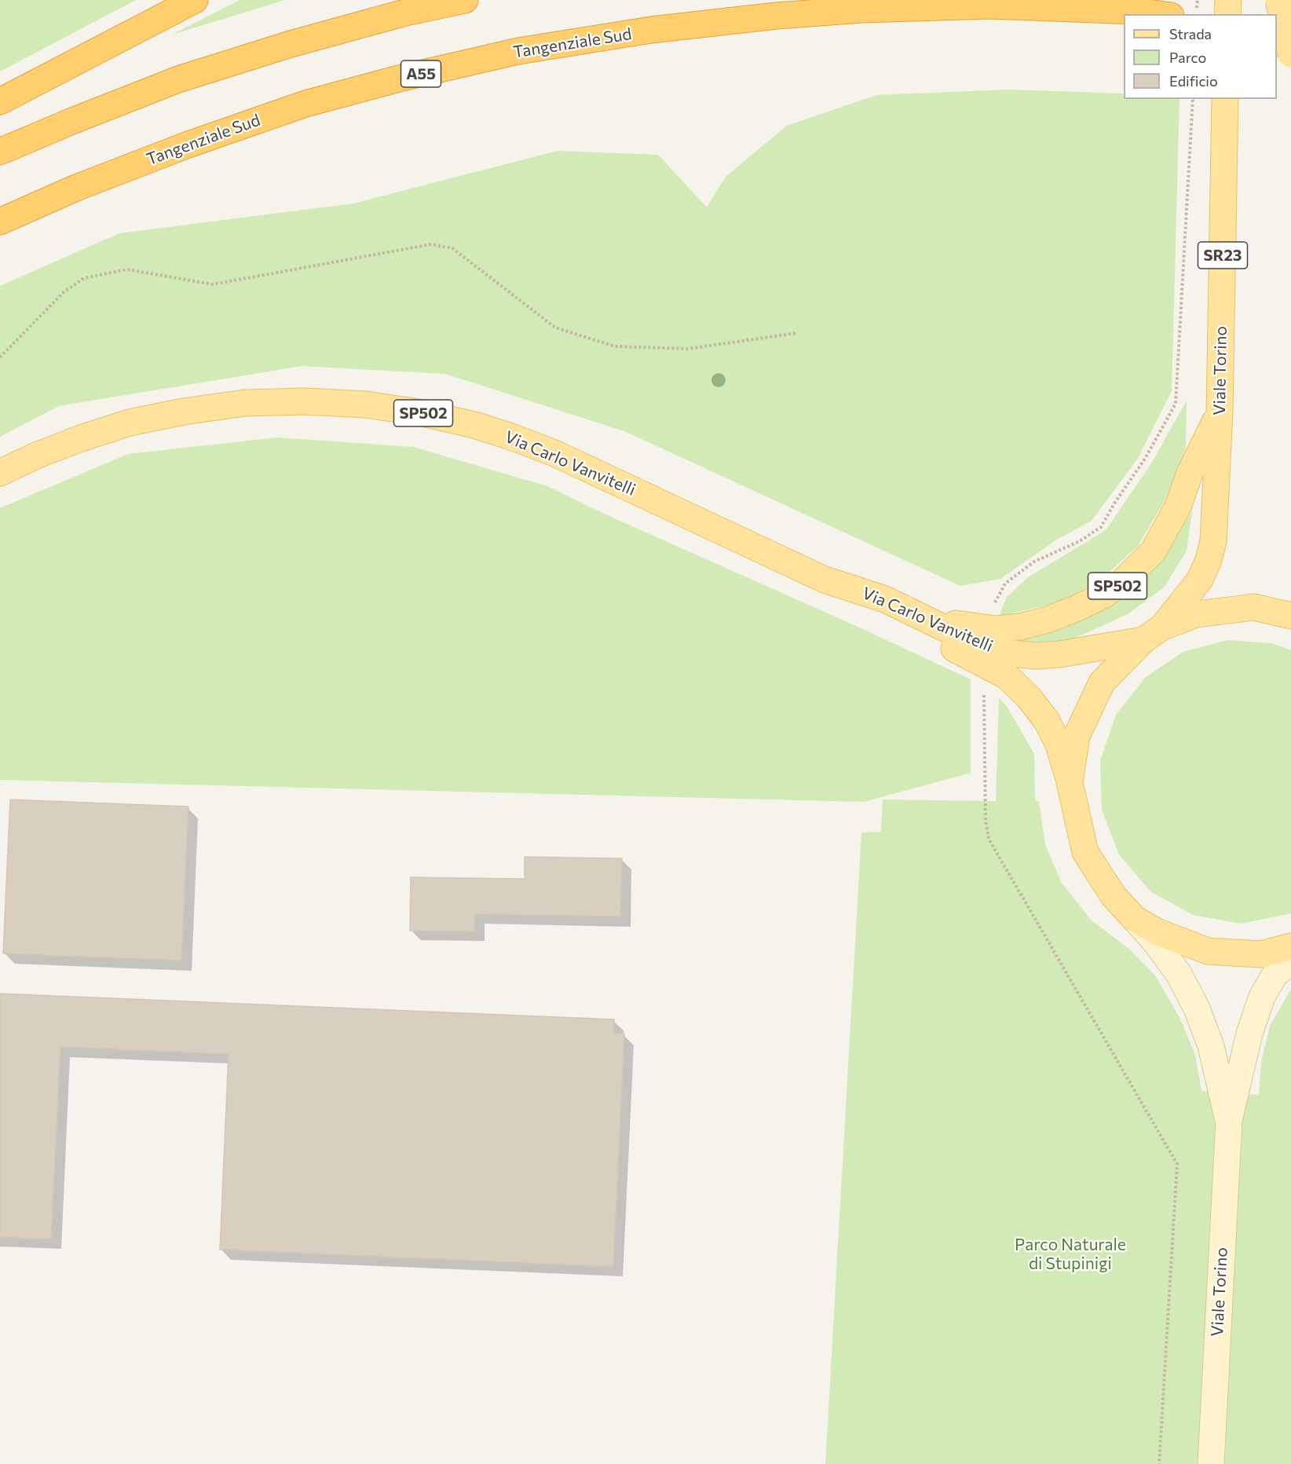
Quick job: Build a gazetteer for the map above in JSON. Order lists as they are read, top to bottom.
{
  "streets": {
    "highway": ["Tangenziale Sud", "A55"],
    "main road": [
      "SR23",
      "Viale Torino",
      "SP502",
      "Via Carlo Vanvitelli"
    ]
  },
  "crossings": [
    ["Viale Torino", "SP502"],
    ["Viale Torino", "Via Carlo Vanvitelli"],
    ["SP502", "Via Carlo Vanvitelli"]
  ],
  "parks": ["Parco Naturale di Stupinigi"],
  "legend": ["Strada", "Parco", "Edificio"]
}
